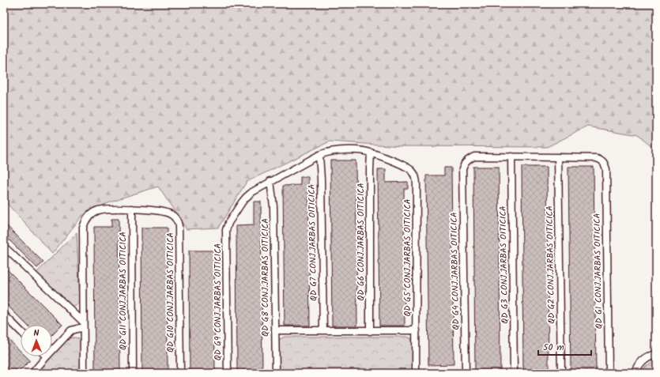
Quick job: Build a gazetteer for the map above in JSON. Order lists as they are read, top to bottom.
{
  "streets": {
    "street": [
      "QD G6 CONJ.JARBAS OITICICA",
      "QD G7 CONJ.JARBAS OITICICA",
      "QD G5 CONJ.JARBAS OITICICA",
      "QD G3 CONJ.JARBAS OITICICA",
      "QD G2 CONJ.JARBAS OITICICA",
      "QD G4 CONJ.JARBAS OITICICA",
      "QD G1 CONJ.JARBAS OITICICA",
      "QD G8 CONJ.JARBAS OITICICA",
      "QD G11 CONJ.JARBAS OITICICA",
      "QD G10 CONJ.JARBAS OITICICA",
      "QD G9 CONJ.JARBAS OITICICA"
    ]
  },
  "crossings": [
    ["QD G6 CONJ.JARBAS OITICICA", "QD G5 CONJ.JARBAS OITICICA"],
    ["QD G3 CONJ.JARBAS OITICICA", "QD G4 CONJ.JARBAS OITICICA"],
    ["QD G2 CONJ.JARBAS OITICICA", "QD G1 CONJ.JARBAS OITICICA"],
    ["QD G8 CONJ.JARBAS OITICICA", "QD G9 CONJ.JARBAS OITICICA"],
    ["QD G11 CONJ.JARBAS OITICICA", "QD G10 CONJ.JARBAS OITICICA"]
  ],
  "scale_bar": "50 m",
  "north": "top"
}
